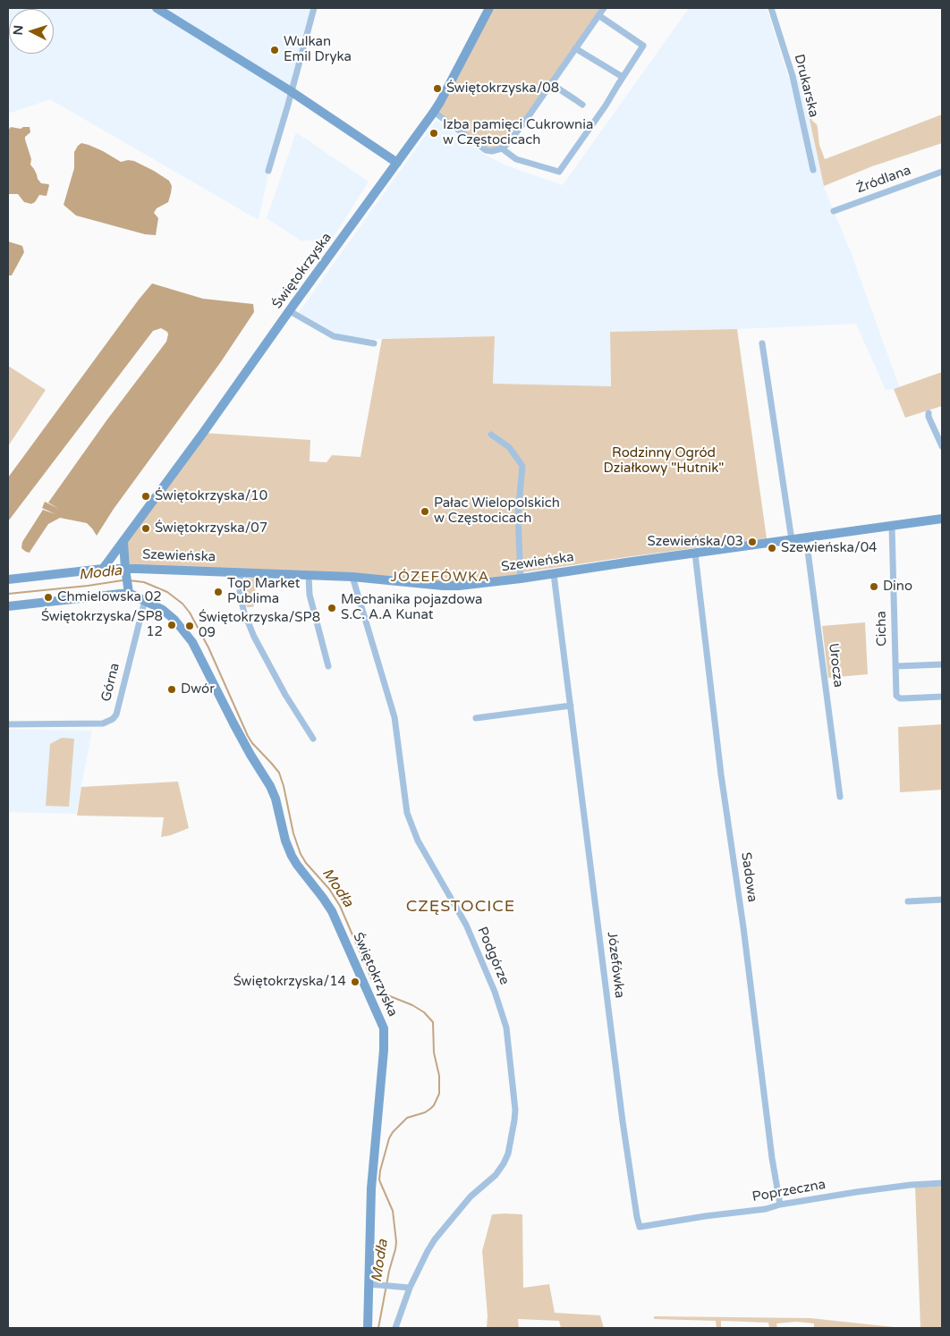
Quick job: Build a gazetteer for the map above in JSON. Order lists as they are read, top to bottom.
{
  "streets": {
    "street": [
      "Drukarska",
      "Źródlana",
      "Świętokrzyska",
      "Szewieńska",
      "Cicha",
      "Urocza",
      "Górna",
      "Sadowa",
      "Podgórze",
      "Józefówka",
      "Poprzeczna"
    ]
  },
  "crossings": [
    ["Świętokrzyska", "Szewieńska"],
    ["Świętokrzyska", "Górna"],
    ["Szewieńska", "Cicha"],
    ["Szewieńska", "Urocza"],
    ["Szewieńska", "Sadowa"],
    ["Szewieńska", "Podgórze"],
    ["Szewieńska", "Józefówka"],
    ["Sadowa", "Poprzeczna"],
    ["Józefówka", "Poprzeczna"]
  ],
  "districts": ["JÓZEFÓWKA", "CZĘSTOCICE"],
  "water": ["Modła"],
  "parks": ["Rodzinny Ogród Działkowy \"Hutnik\""],
  "places": [
    "Wulkan Emil Dryka",
    "Świętokrzyska/08",
    "Izba pamięci Cukrownia w Częstocicach",
    "Świętokrzyska/10",
    "Pałac Wielopolskich w Częstocicach",
    "Świętokrzyska/07",
    "Szewieńska/03",
    "Szewieńska/04",
    "Dino",
    "Top Market Publima",
    "Chmielowska 02",
    "Mechanika pojazdowa S.C. A.A Kunat",
    "Świętokrzyska/SP8 12",
    "Świętokrzyska/SP8 09",
    "Dwór",
    "Świętokrzyska/14"
  ],
  "north": "left"
}
